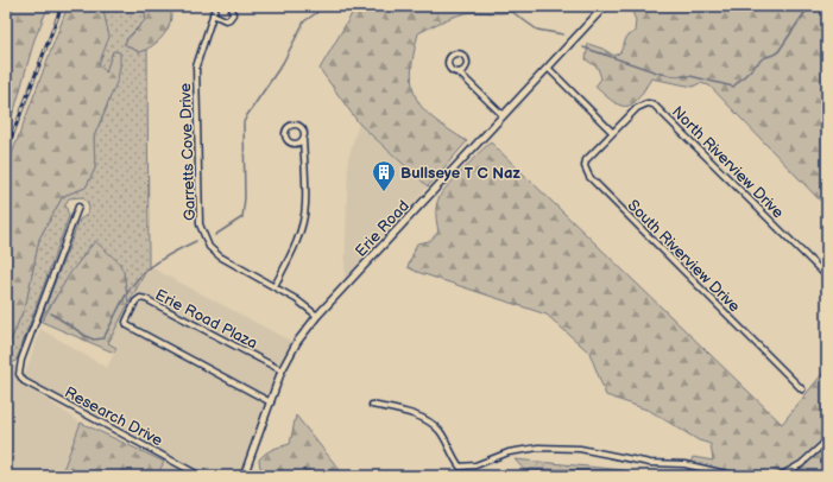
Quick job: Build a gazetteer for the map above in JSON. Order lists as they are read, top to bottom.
{
  "streets": {
    "street": [
      "Garretts Cove Drive",
      "North Riverview Drive",
      "Erie Road",
      "South Riverview Drive",
      "Erie Road Plaza",
      "Research Drive"
    ]
  },
  "crossings": [
    ["Garretts Cove Drive", "Erie Road"],
    ["North Riverview Drive", "South Riverview Drive"],
    ["Erie Road", "Erie Road Plaza"]
  ],
  "places": {
    "building": ["Bullseye T C Naz"]
  }
}
